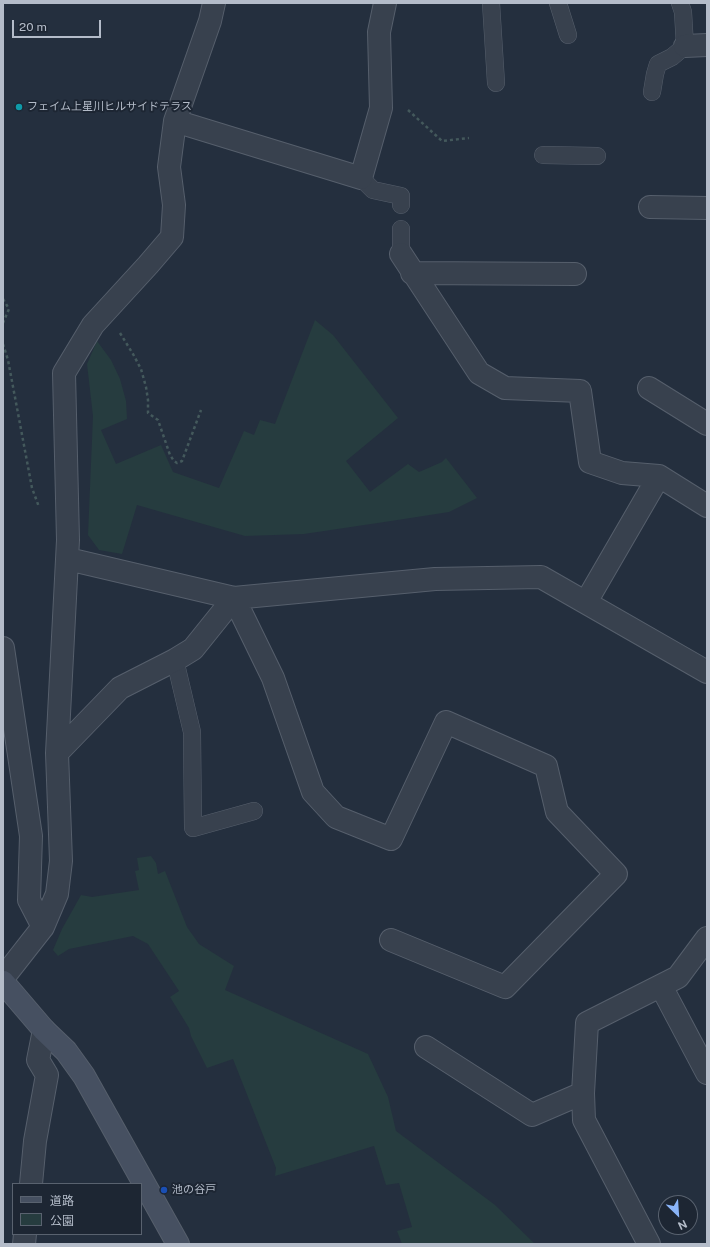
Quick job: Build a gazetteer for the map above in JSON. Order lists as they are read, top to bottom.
{
  "places": ["フェイム上星川ヒルサイドテラス", "池の谷戸"],
  "legend": ["道路", "公園"],
  "scale_bar": "20 m",
  "north": "bottom right"
}
